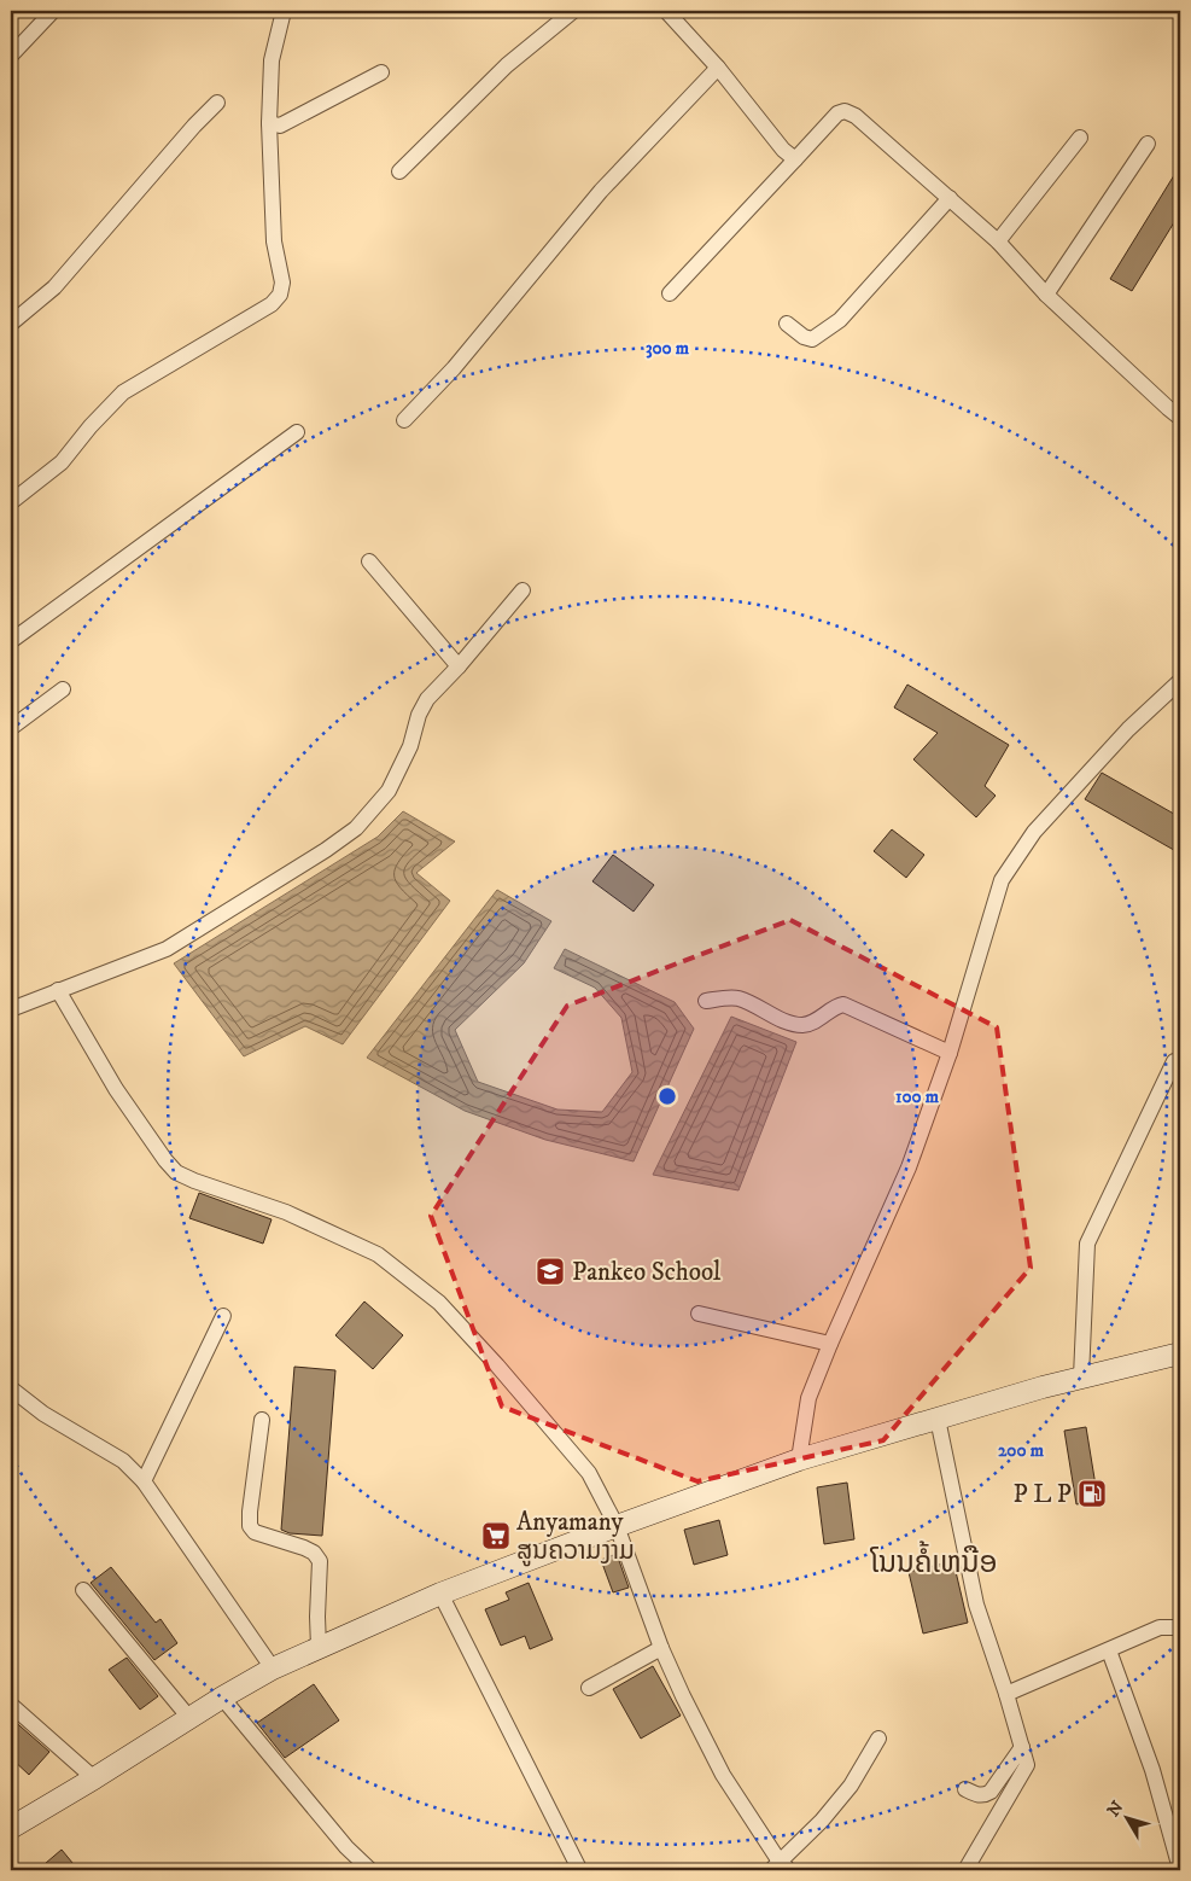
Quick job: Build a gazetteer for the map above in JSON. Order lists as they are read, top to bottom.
{
  "districts": ["ໂນນຄໍ້ເຫນືອ"],
  "places": {
    "school or university": ["Pankeo School"],
    "fuel station": ["P L P"],
    "supermarket": ["Anyamany ສູນຄວາມງາມ"]
  },
  "north": "top left",
  "rings": ["300 m", "100 m", "200 m"]
}
